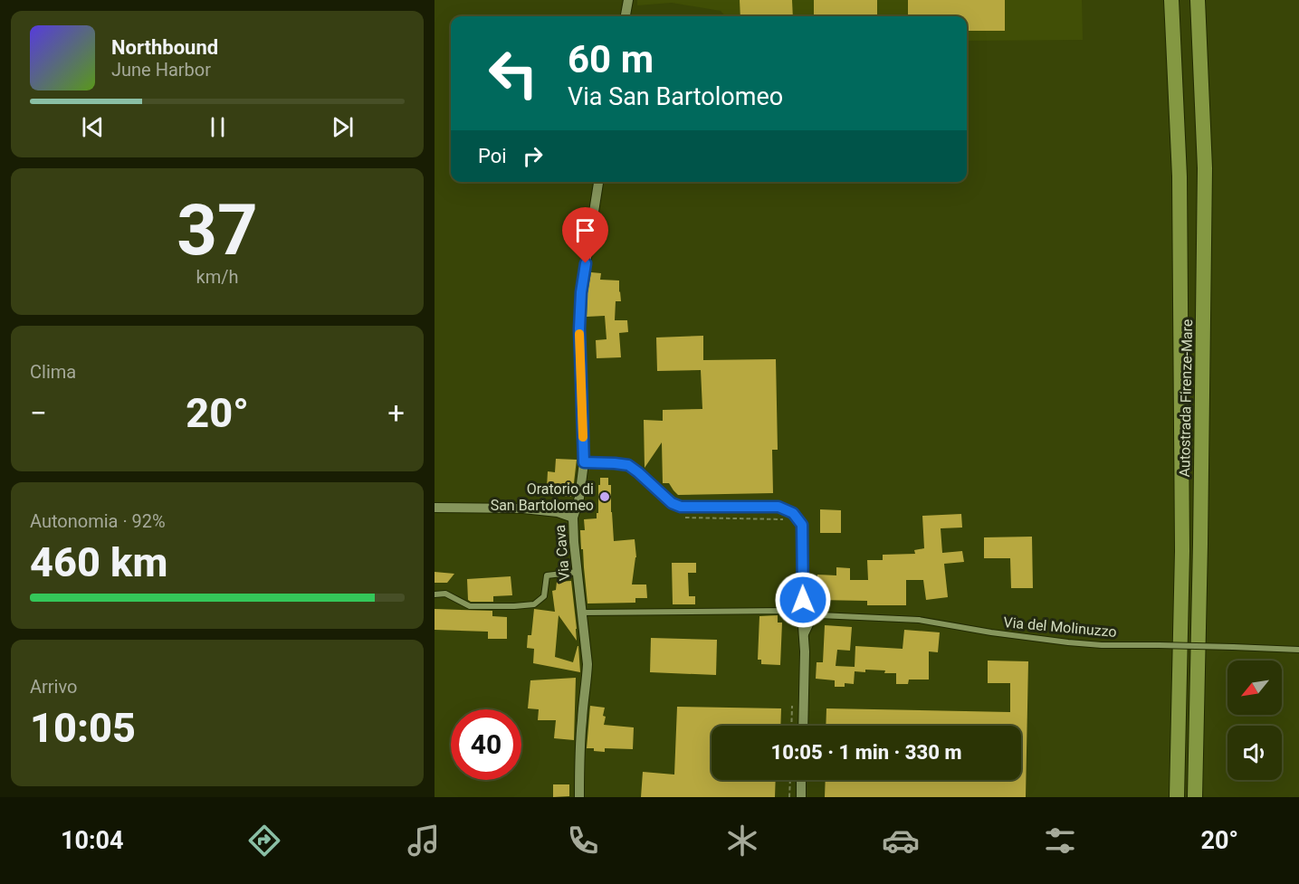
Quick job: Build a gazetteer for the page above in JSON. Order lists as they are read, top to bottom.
{
  "streets": {
    "highway": ["Autostrada Firenze-Mare"],
    "street": ["Via Cava", "Via del Molinuzzo"]
  },
  "places": ["Oratorio di San Bartolomeo"],
  "north": "bottom left",
  "page": {
    "turn": ["60 m", "Via San Bartolomeo"],
    "song": ["Northbound", "June Harbor"],
    "then": "Poi",
    "tile": [
      ["37", "km/h"],
      "Clima",
      ["Autonomia · 92%", "460 km"],
      ["Arrivo", "10:05"]
    ],
    "heat": ["−", "20°", "+"],
    "limit": "40",
    "trip": "10:05 · 1 min · 330 m",
    "tabs": ["10:04", "20°"]
  }
}
